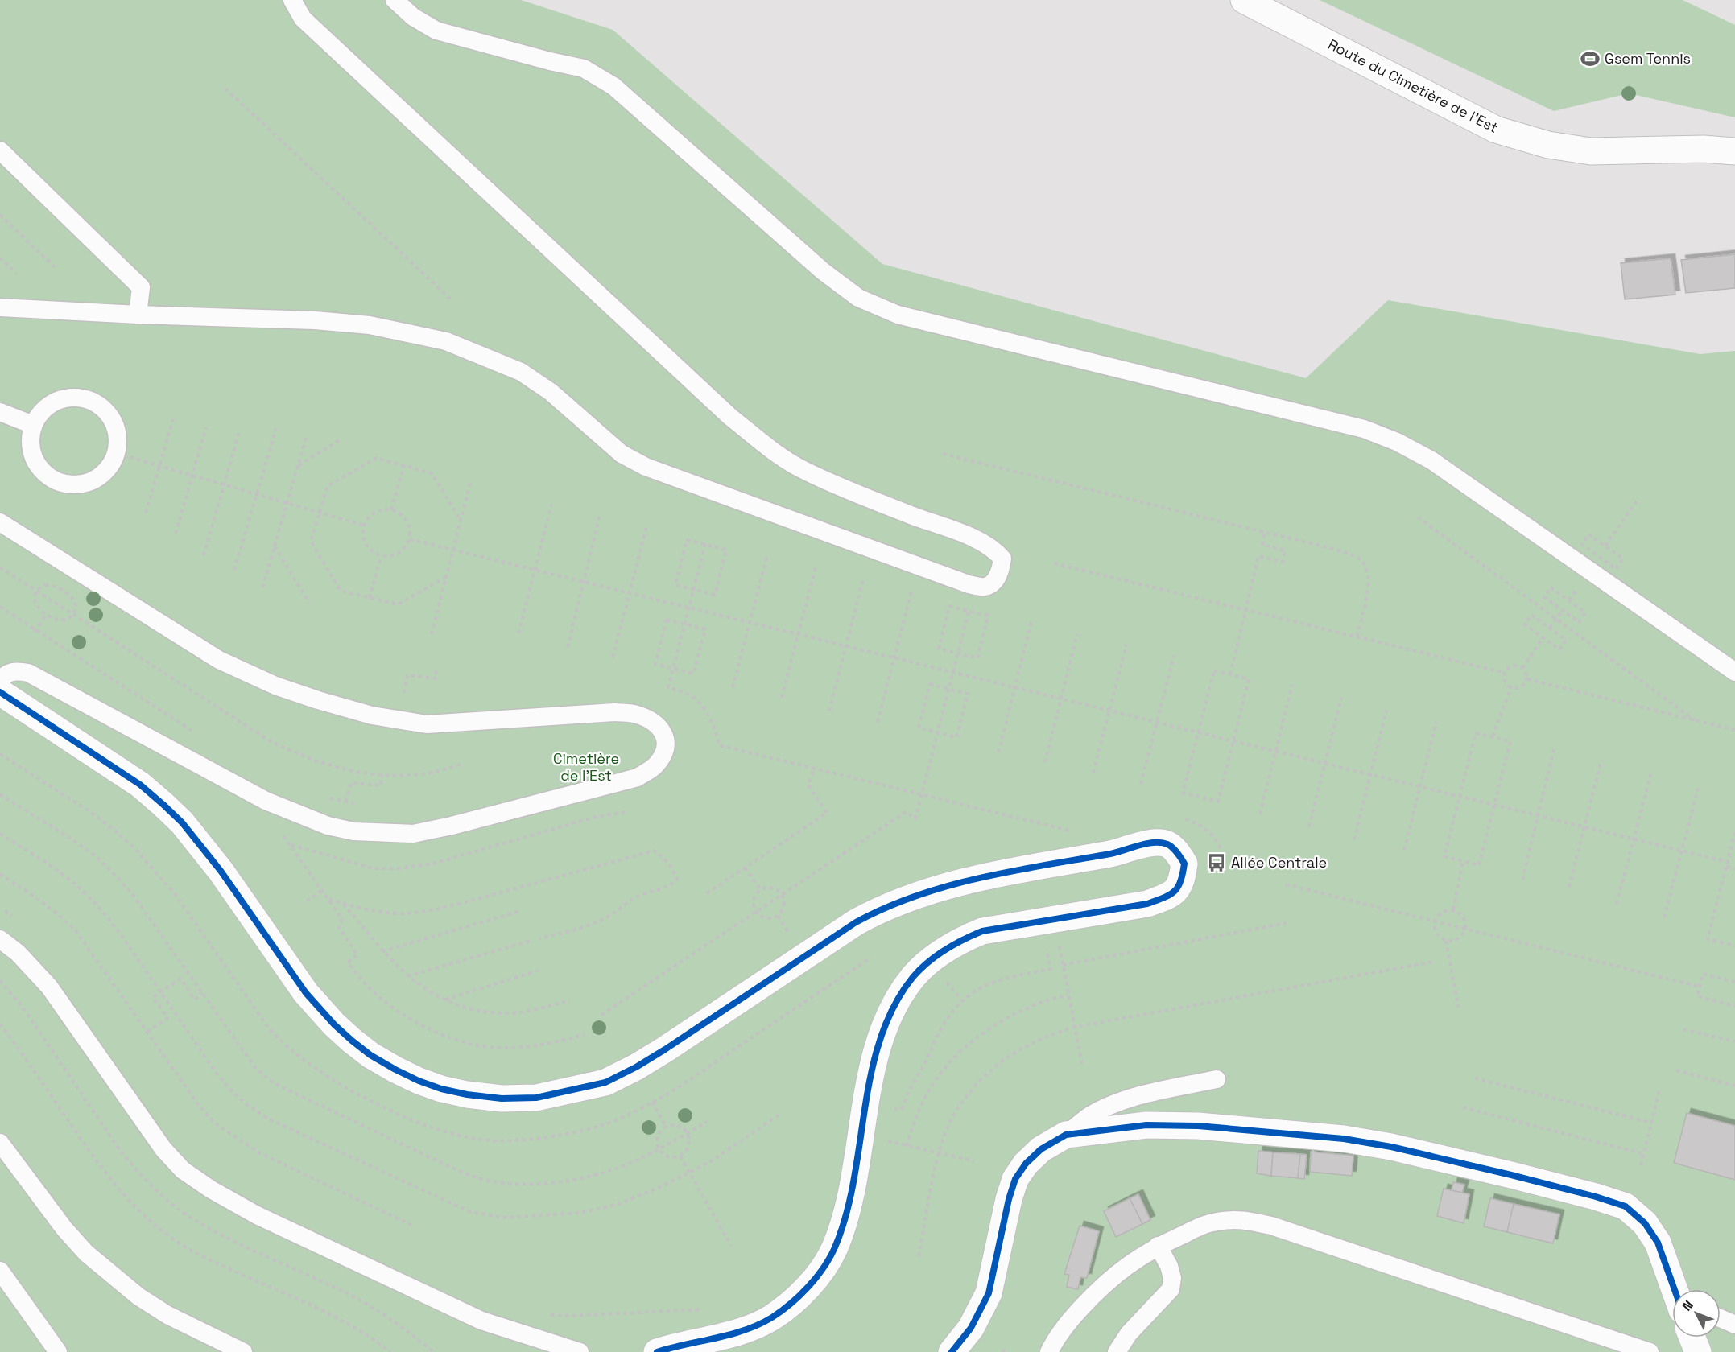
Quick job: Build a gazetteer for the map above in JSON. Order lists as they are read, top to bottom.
{
  "streets": {
    "street": ["Route du Cimetière de l'Est"]
  },
  "parks": ["Cimetière de l'Est"],
  "places": {
    "sports": ["Gsem Tennis"],
    "bus stop": ["Allée Centrale"]
  },
  "north": "top left"
}
